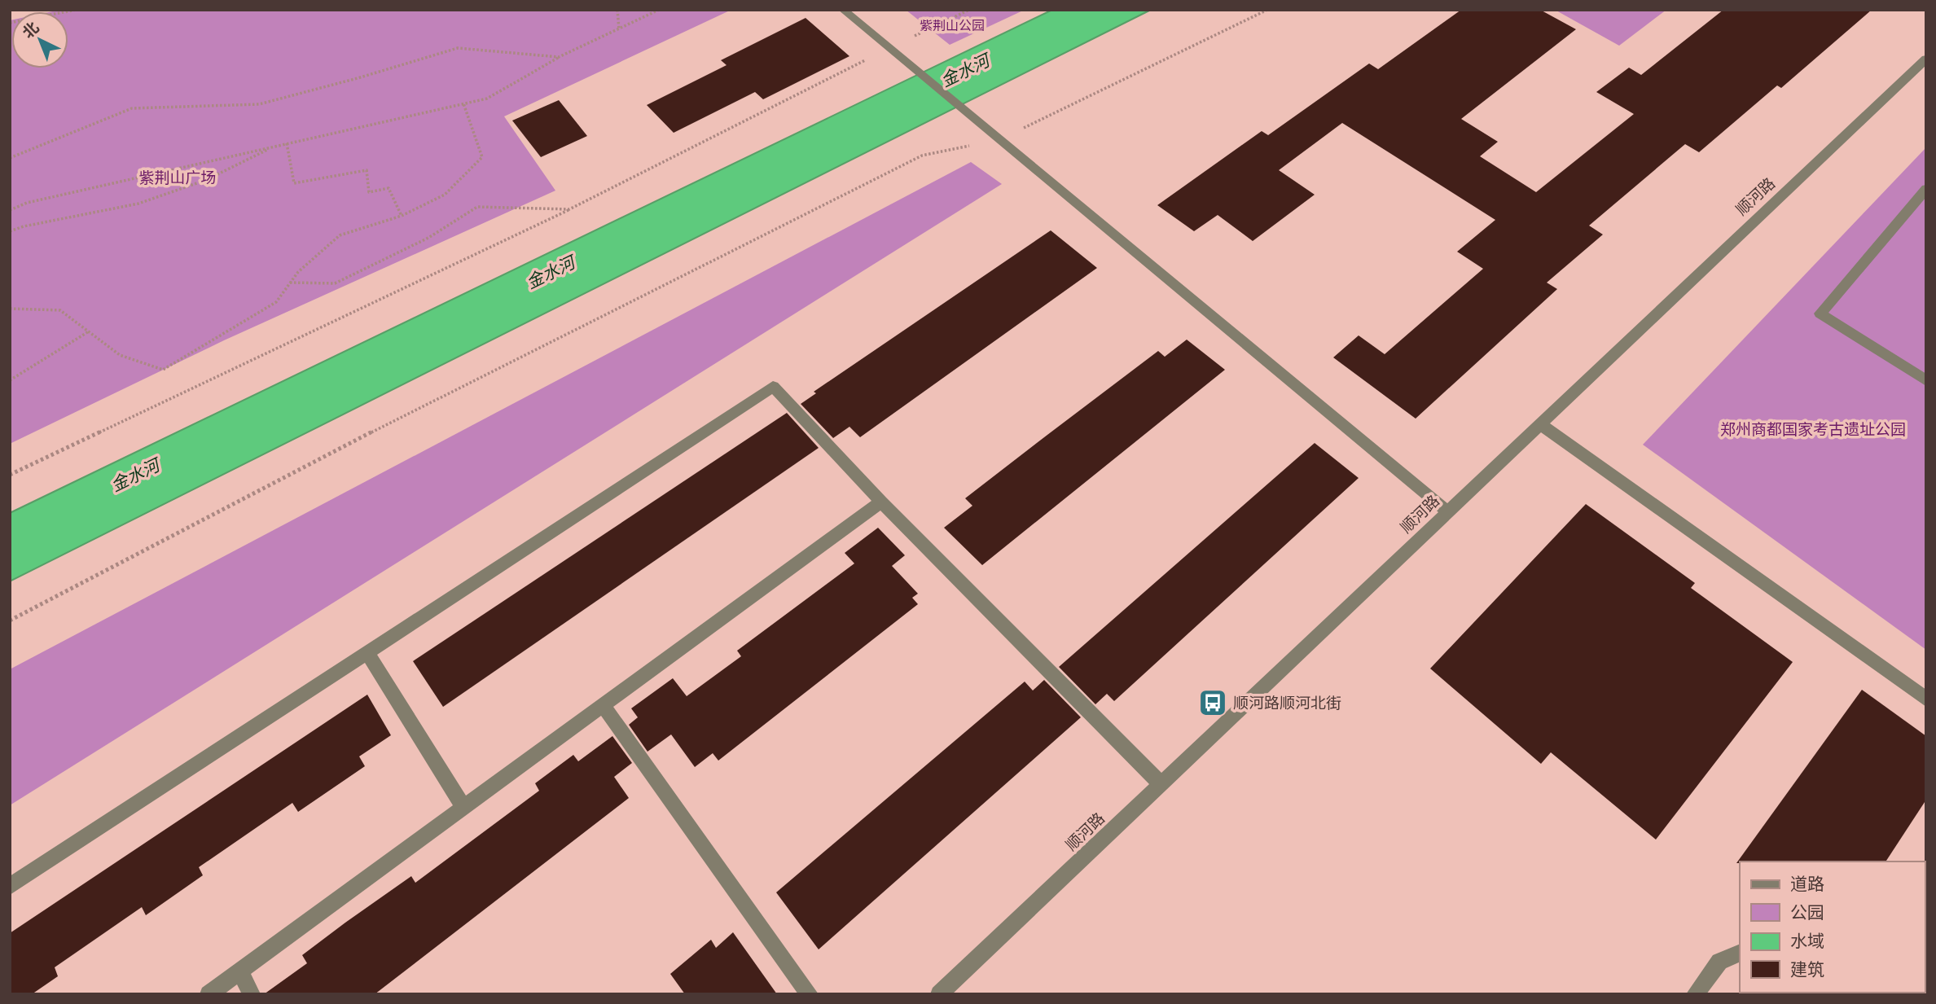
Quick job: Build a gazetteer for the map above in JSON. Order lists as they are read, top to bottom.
{
  "streets": {
    "street": ["顺河路"]
  },
  "water": ["金水河"],
  "parks": ["紫荆山公园", "紫荆山广场", "郑州商都国家考古遗址公园"],
  "places": {
    "bus stop": ["顺河路顺河北街"]
  },
  "legend": [
    "道路",
    "公园",
    "水域",
    "建筑"
  ],
  "north": "top left"
}
